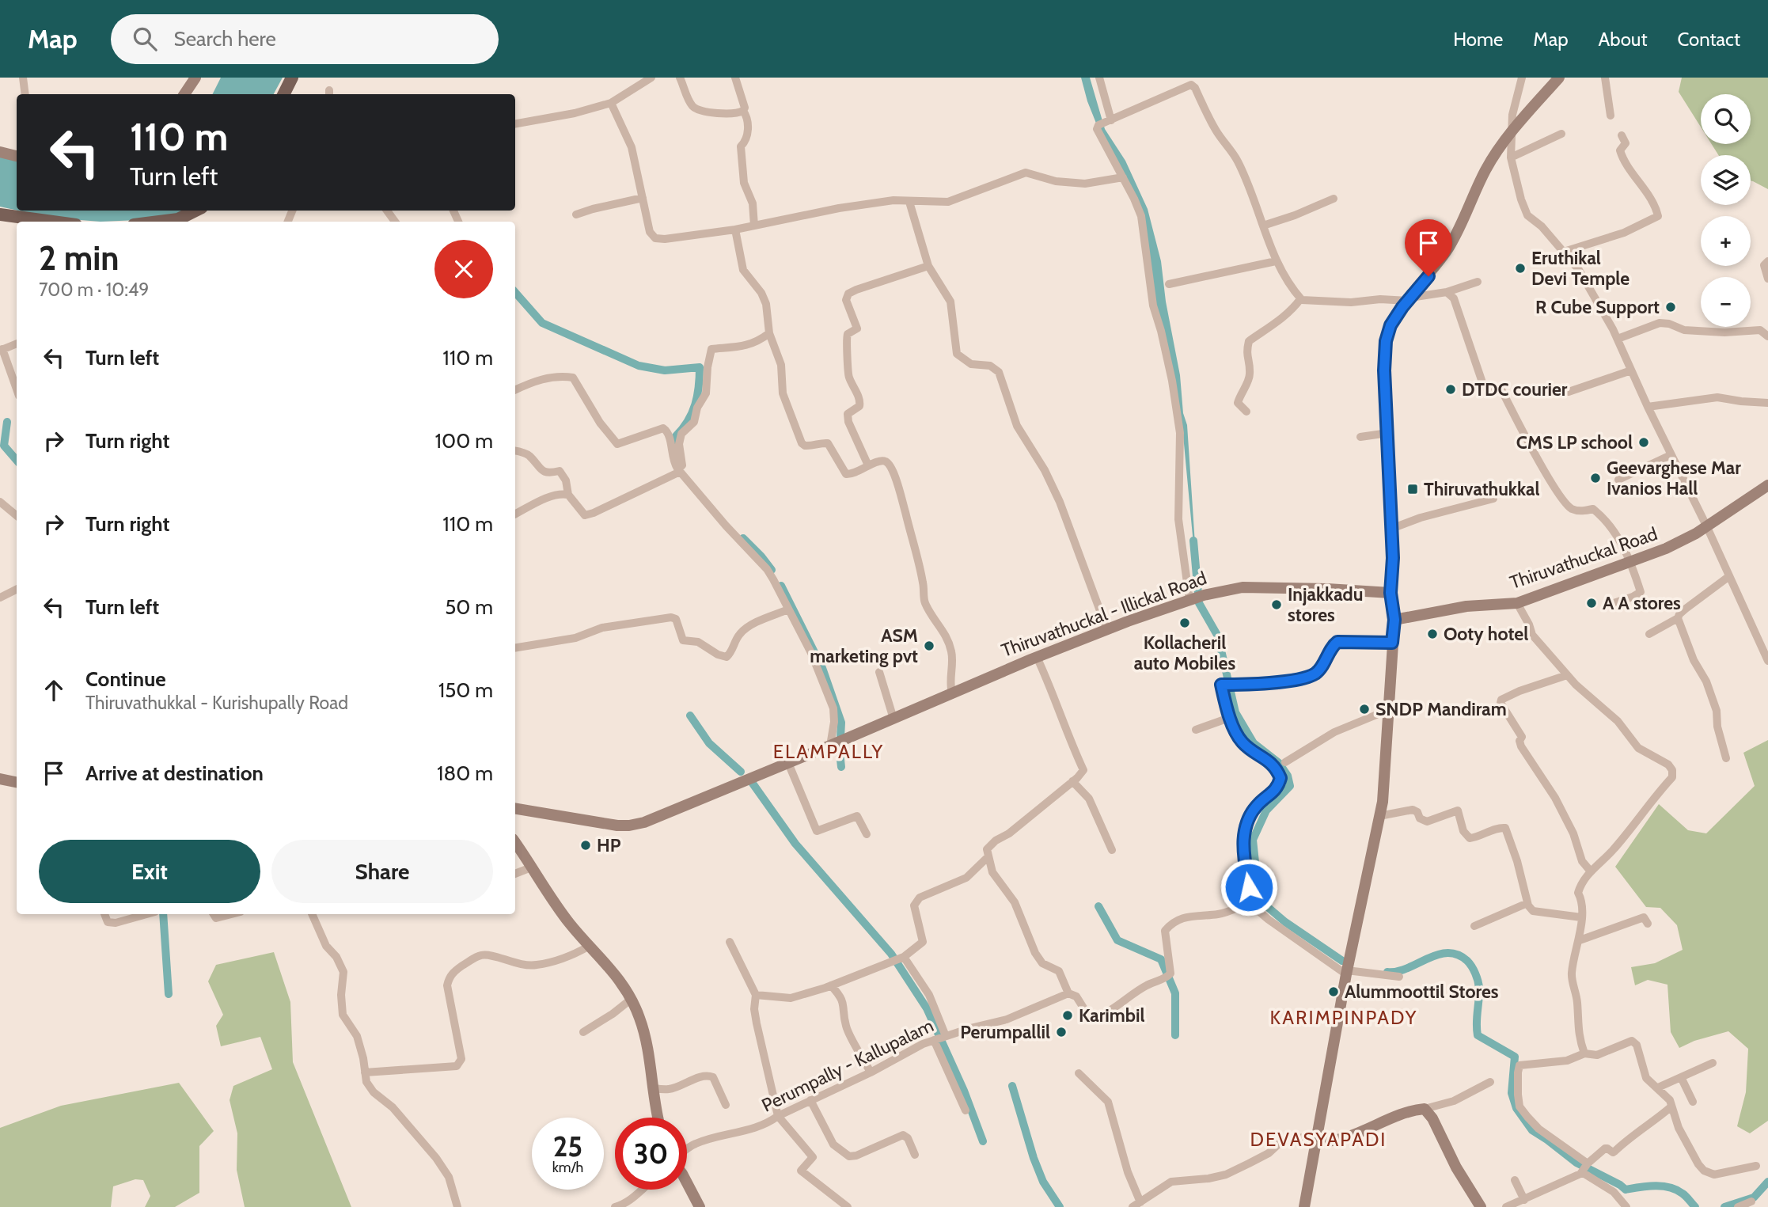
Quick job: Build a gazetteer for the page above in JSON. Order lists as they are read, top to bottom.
{
  "streets": {
    "main road": ["Thiruvathuckal Road", "Thiruvathuckal - Illickal Road"],
    "street": ["Perumpally - Kallupalam"]
  },
  "districts": ["ELAMPALLY", "KARIMPINPADY", "DEVASYAPADI"],
  "places": {
    "other": [
      "Eruthikal Devi Temple",
      "R Cube Support",
      "DTDC courier",
      "CMS LP school",
      "Geevarghese Mar Ivanios Hall",
      "A A stores",
      "Injakkadu stores",
      "Kollacheril auto Mobiles",
      "Ooty hotel",
      "ASM marketing pvt",
      "SNDP Mandiram",
      "HP",
      "Alummoottil Stores",
      "Karimbil",
      "Perumpallil"
    ],
    "transit": ["Thiruvathukkal"]
  },
  "page": {
    "header": "Map",
    "search": "Search here",
    "nav": [
      "Home",
      "Map",
      "About",
      "Contact"
    ],
    "map_buttons": ["+", "−"],
    "turn": ["110 m", "Turn left"],
    "heading": ["2 min", "700 m · 10:49"],
    "list": [
      {
        "name": "Turn left",
        "value": "110 m"
      },
      {
        "name": "Turn right",
        "value": "100 m"
      },
      {
        "name": "Turn right",
        "value": "110 m"
      },
      {
        "name": "Turn left",
        "value": "50 m"
      },
      {
        "name": "Continue",
        "note": "Thiruvathukkal - Kurishupally Road",
        "value": "150 m"
      },
      {
        "name": "Arrive at destination",
        "value": "180 m"
      }
    ],
    "buttons": ["Exit", "Share"],
    "speed": "25 km/h",
    "limit": "30"
  }
}
